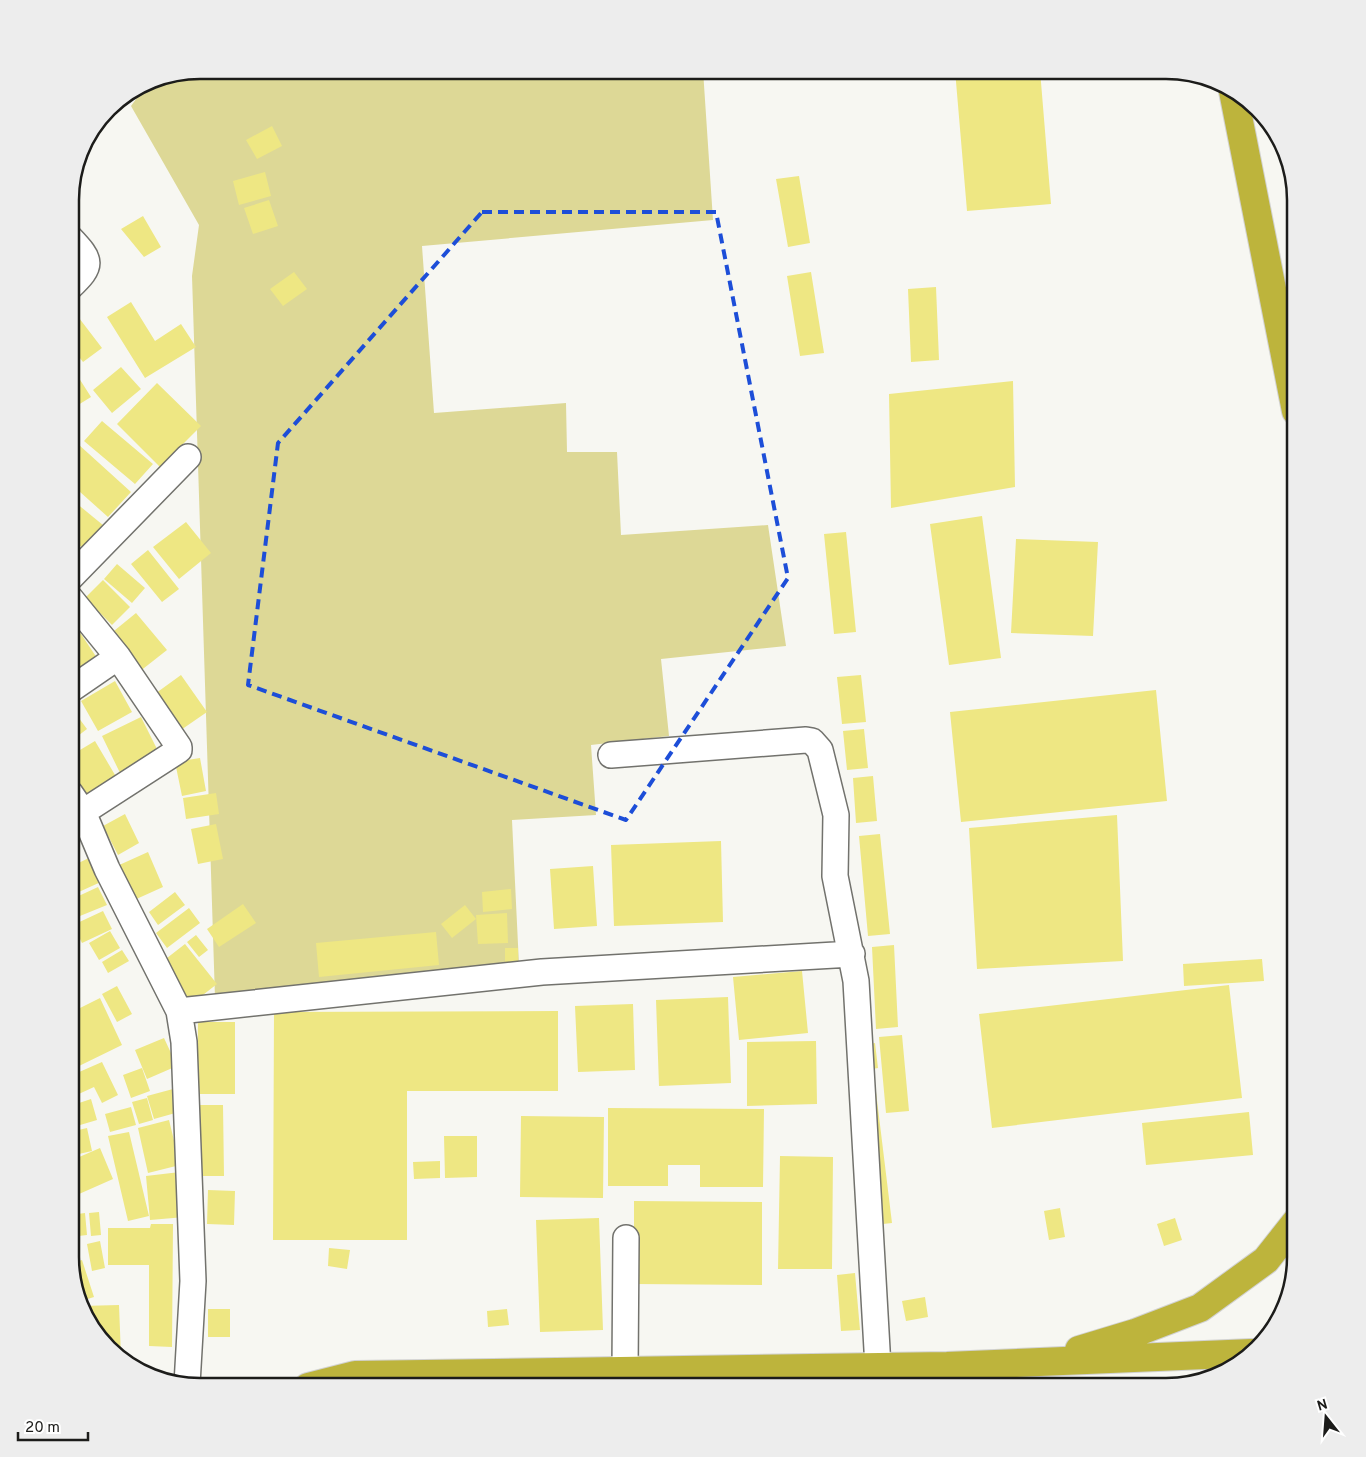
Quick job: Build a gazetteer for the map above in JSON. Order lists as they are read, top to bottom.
{
  "scale_bar": "20 m",
  "north": "top"
}
